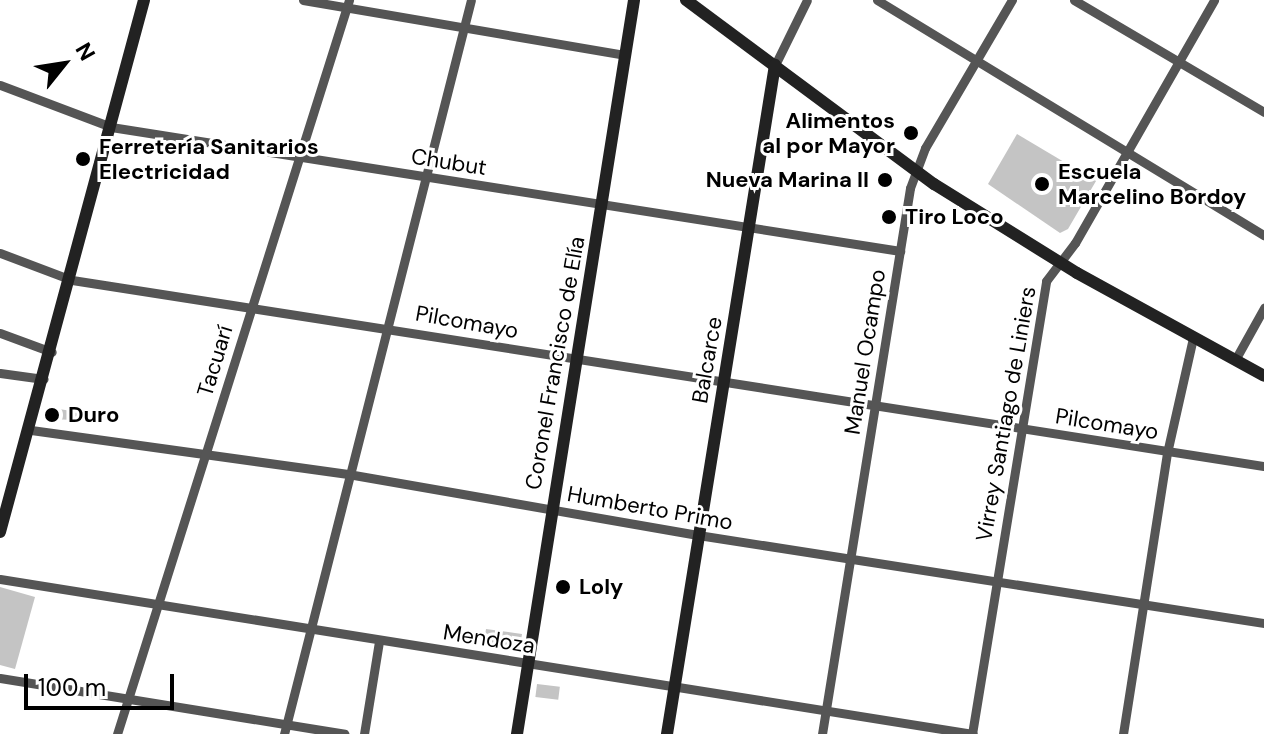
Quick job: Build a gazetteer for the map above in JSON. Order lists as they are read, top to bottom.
{
  "streets": {
    "street": [
      "Chubut",
      "Pilcomayo",
      "Manuel Ocampo",
      "Balcarce",
      "Tacuarí",
      "Coronel Francisco de Elía",
      "Virrey Santiago de Liniers",
      "Humberto Primo",
      "Mendoza"
    ]
  },
  "crossings": [
    ["Chubut", "Manuel Ocampo"],
    ["Chubut", "Balcarce"],
    ["Chubut", "Tacuarí"],
    ["Chubut", "Coronel Francisco de Elía"],
    ["Pilcomayo", "Manuel Ocampo"],
    ["Pilcomayo", "Balcarce"],
    ["Pilcomayo", "Tacuarí"],
    ["Pilcomayo", "Coronel Francisco de Elía"],
    ["Pilcomayo", "Virrey Santiago de Liniers"],
    ["Manuel Ocampo", "Humberto Primo"],
    ["Manuel Ocampo", "Mendoza"],
    ["Balcarce", "Humberto Primo"],
    ["Balcarce", "Mendoza"],
    ["Tacuarí", "Humberto Primo"],
    ["Tacuarí", "Mendoza"],
    ["Coronel Francisco de Elía", "Humberto Primo"],
    ["Coronel Francisco de Elía", "Mendoza"],
    ["Virrey Santiago de Liniers", "Humberto Primo"],
    ["Virrey Santiago de Liniers", "Mendoza"]
  ],
  "places": [
    "Alimentos al por Mayor",
    "Ferretería Sanitarios Electricidad",
    "Nueva Marina II",
    "Escuela Marcelino Bordoy",
    "Tiro Loco",
    "Duro",
    "Loly"
  ],
  "scale_bar": "100 m",
  "north": "top right"
}
